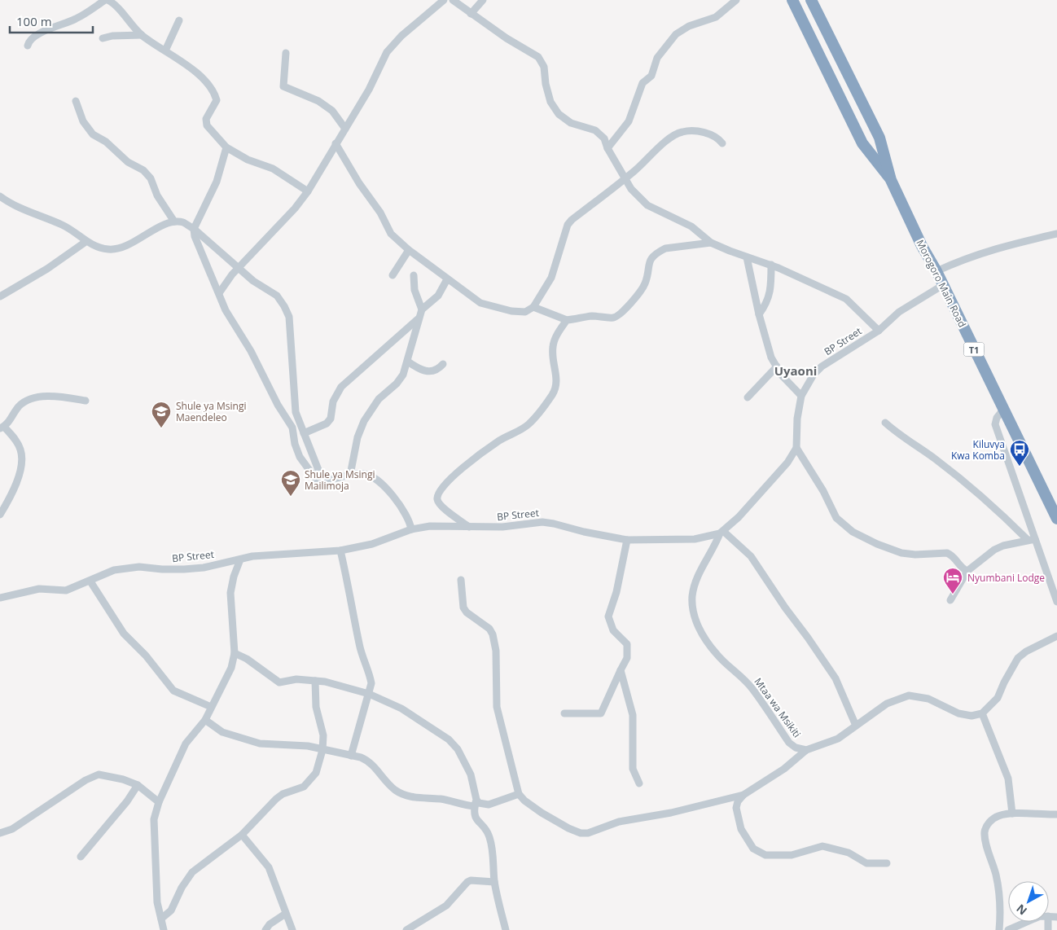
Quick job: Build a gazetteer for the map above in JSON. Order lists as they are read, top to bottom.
{
  "streets": {
    "highway": ["Morogoro Main Road", "T1"],
    "street": ["BP Street", "Mtaa wa Msikiti"]
  },
  "crossings": [
    ["Morogoro Main Road", "BP Street"],
    ["BP Street", "Mtaa wa Msikiti"]
  ],
  "districts": ["Uyaoni"],
  "places": {
    "school or university": ["Shule ya Msingi Maendeleo", "Shule ya Msingi Mailimoja"],
    "bus stop": ["Kiluvya Kwa Komba"],
    "hotel": ["Nyumbani Lodge"]
  },
  "scale_bar": "100 m",
  "north": "bottom left"
}
